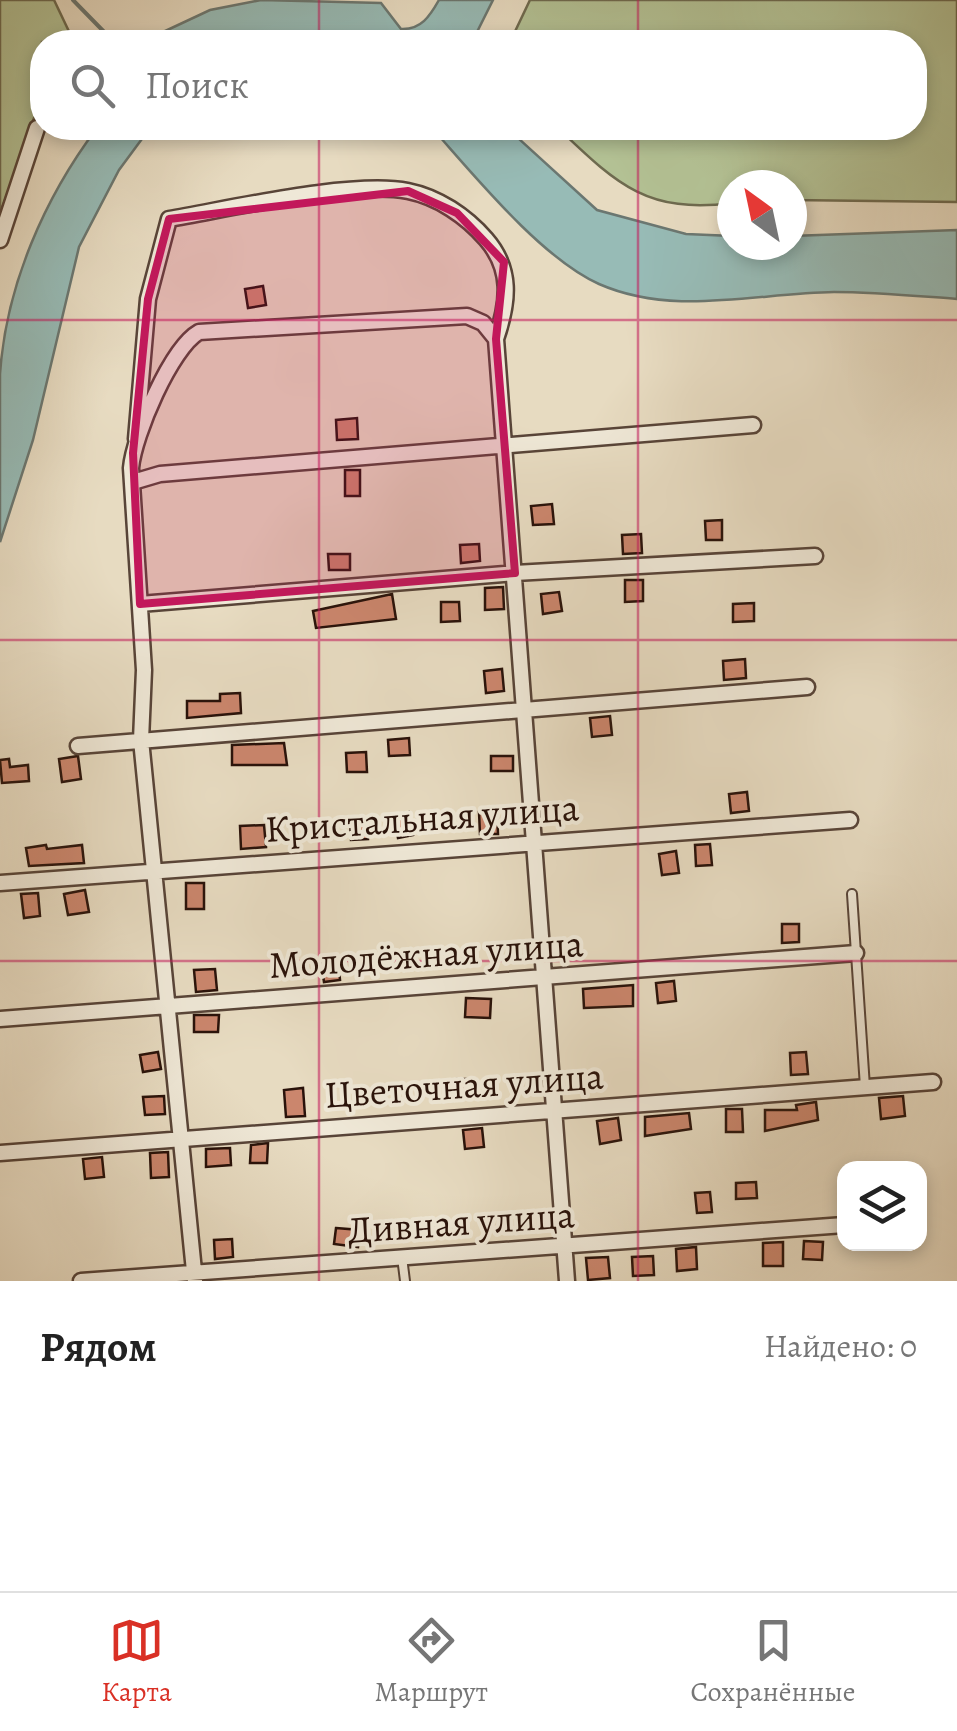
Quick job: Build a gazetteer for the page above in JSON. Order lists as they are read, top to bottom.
{
  "streets": {
    "street": [
      "Кристальная улица",
      "Молодёжная улица",
      "Цветочная улица",
      "Дивная улица"
    ]
  },
  "north": "top left",
  "page": {
    "search": "Поиск",
    "heading": ["Рядом", "Найдено: 0"],
    "nav": ["Карта", "Маршрут", "Сохранённые"]
  }
}
